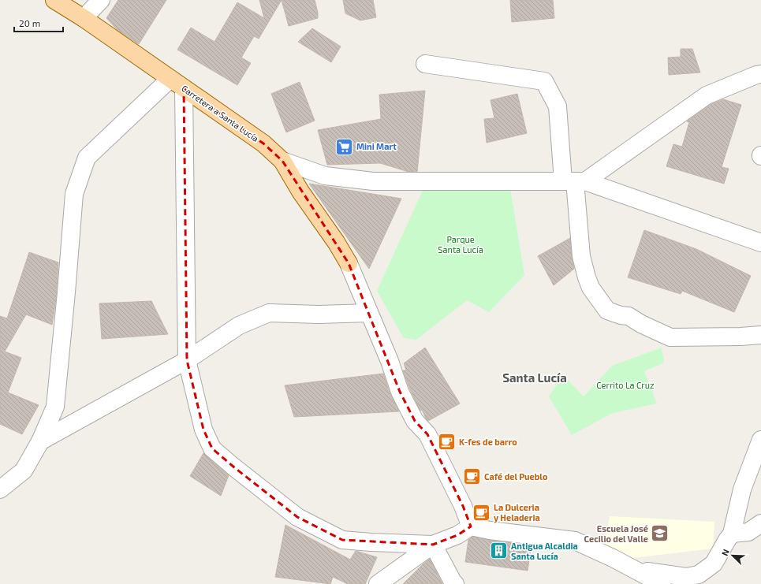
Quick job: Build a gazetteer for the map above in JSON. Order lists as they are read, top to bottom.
{
  "streets": {
    "main road": ["Carretera a Santa Lucía"]
  },
  "districts": ["Santa Lucía"],
  "parks": ["Parque Santa Lucía", "Cerrito La Cruz"],
  "places": {
    "supermarket": ["Mini Mart"],
    "cafe": ["K-fes de barro", "Café del Pueblo", "La Dulceria y Heladeria"],
    "school or university": ["Escuela José Cecilio del Valle"],
    "building": ["Antigua Alcaldia Santa Lucía"]
  },
  "scale_bar": "20 m",
  "north": "top left"
}
